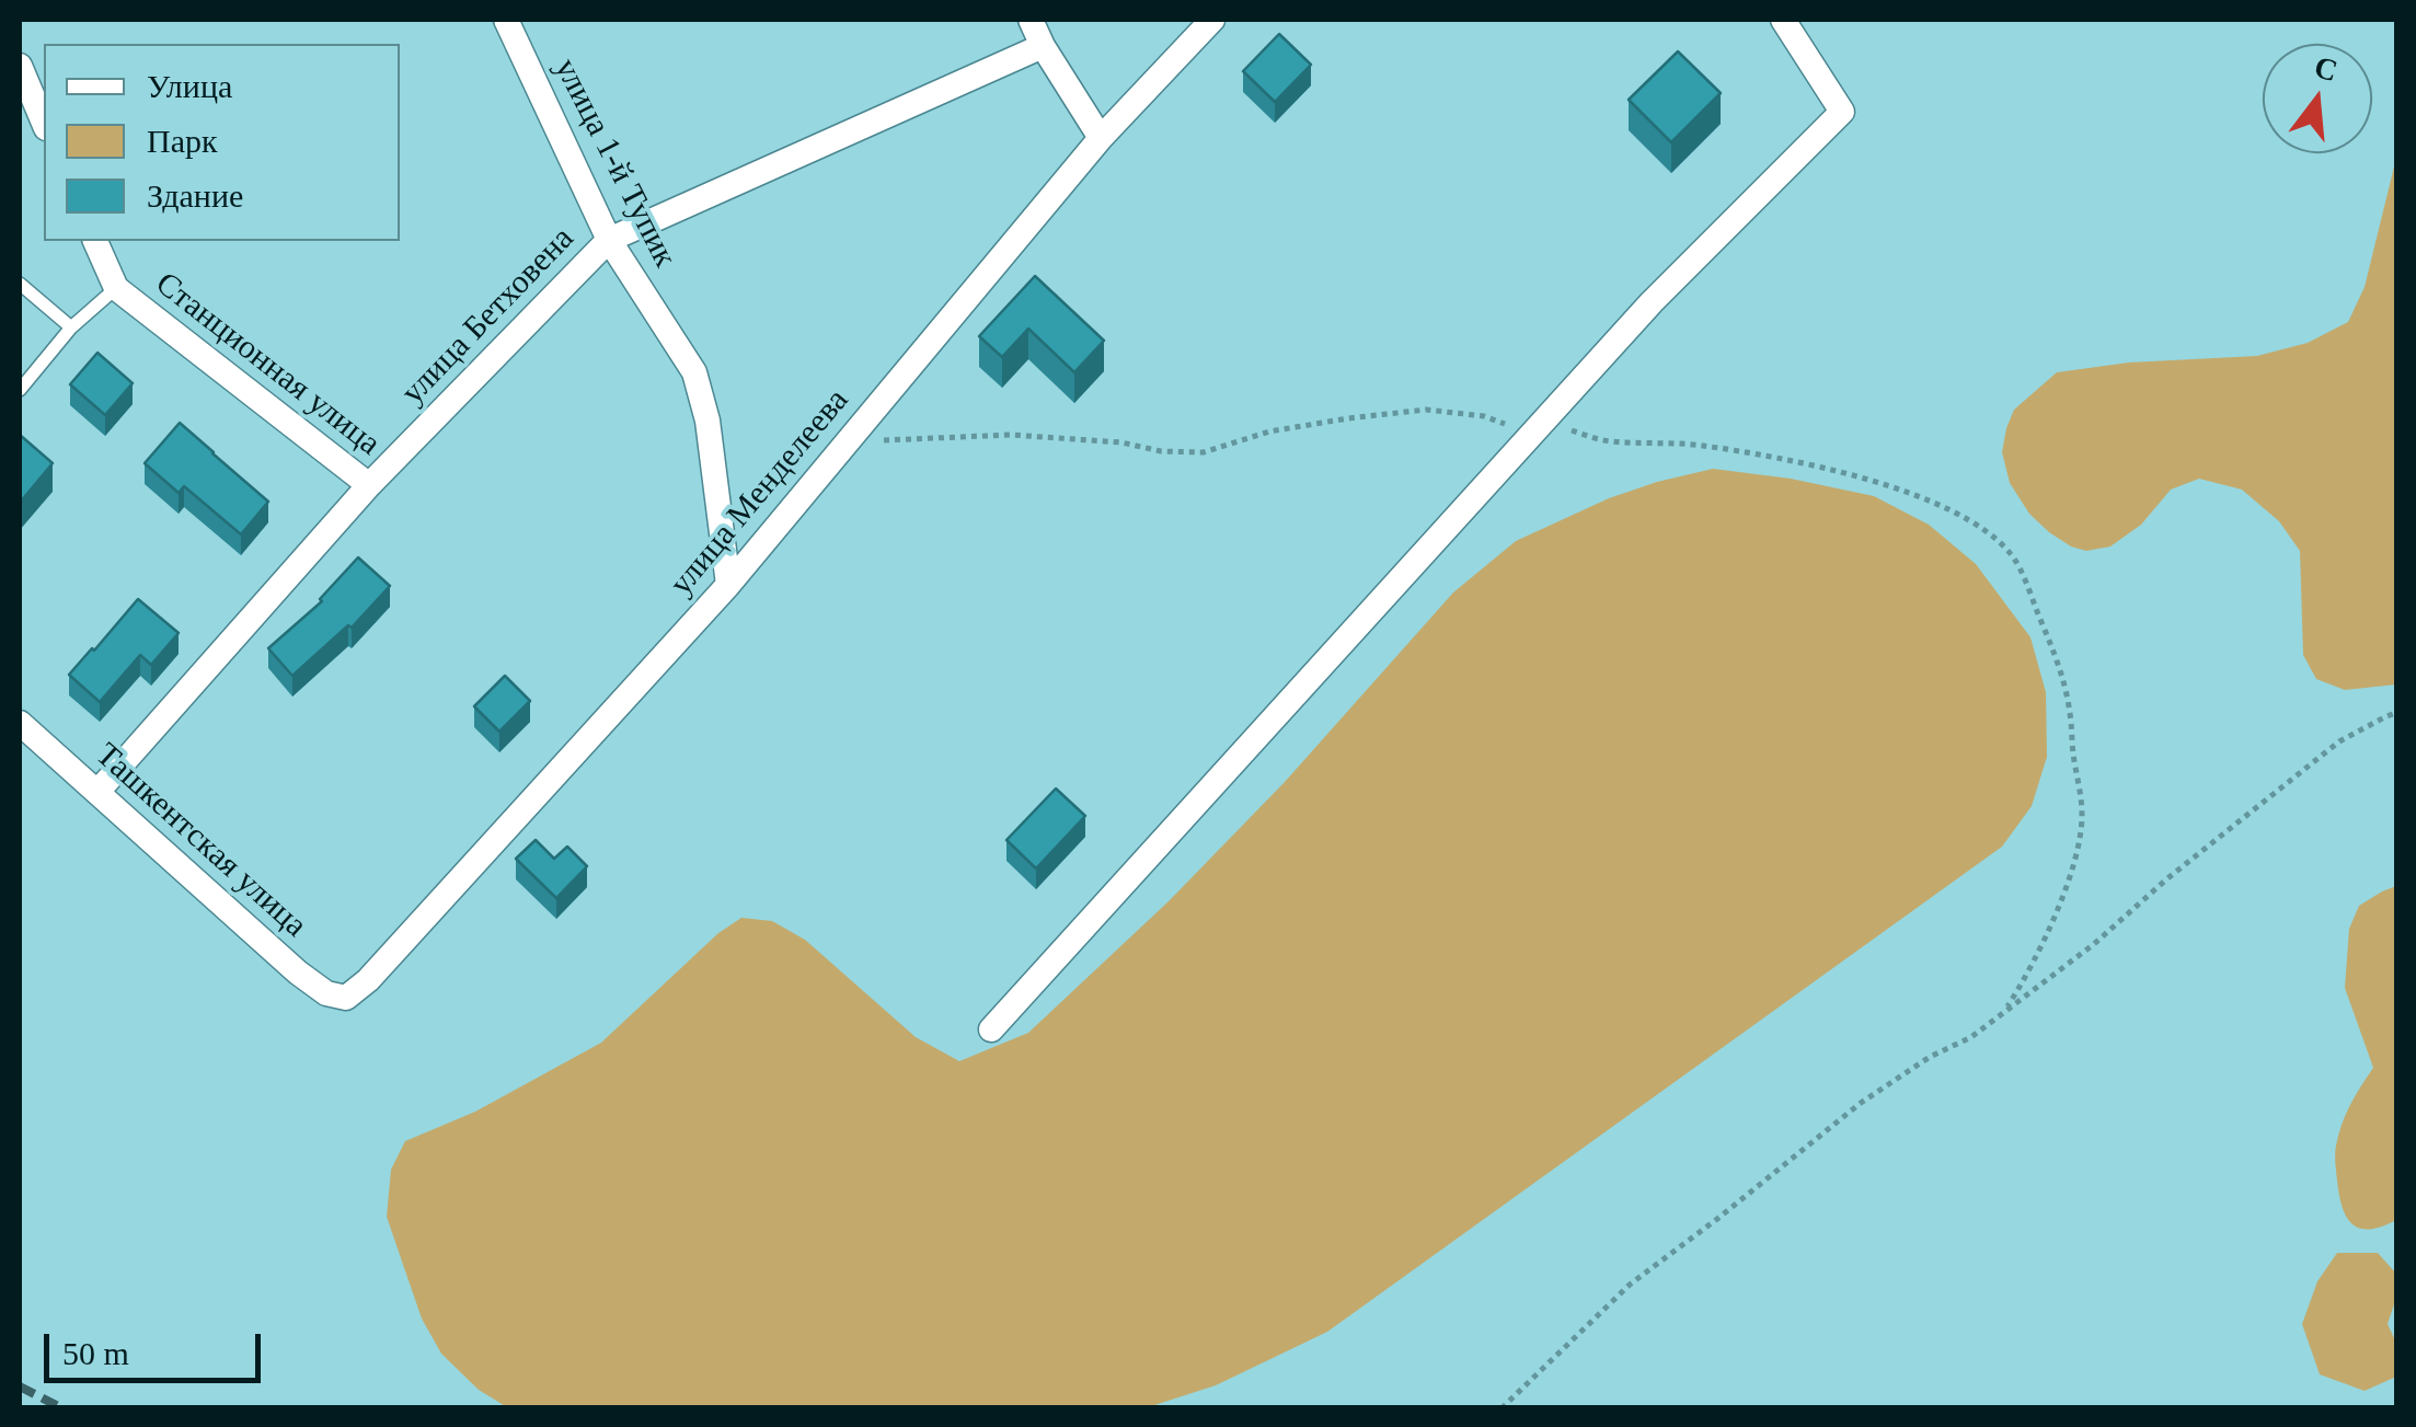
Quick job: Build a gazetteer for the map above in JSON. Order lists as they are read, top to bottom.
{
  "streets": {
    "street": [
      "улица 1-й Тупик",
      "улица Бетховена",
      "Станционная улица",
      "улица Менделеева",
      "Ташкентская улица"
    ]
  },
  "crossings": [
    ["улица 1-й Тупик", "улица Бетховена"],
    ["улица 1-й Тупик", "улица Менделеева"],
    ["улица Бетховена", "Станционная улица"],
    ["улица Бетховена", "Ташкентская улица"],
    ["улица Менделеева", "Ташкентская улица"]
  ],
  "legend": ["Улица", "Парк", "Здание"],
  "scale_bar": "50 m",
  "north": "top"
}
